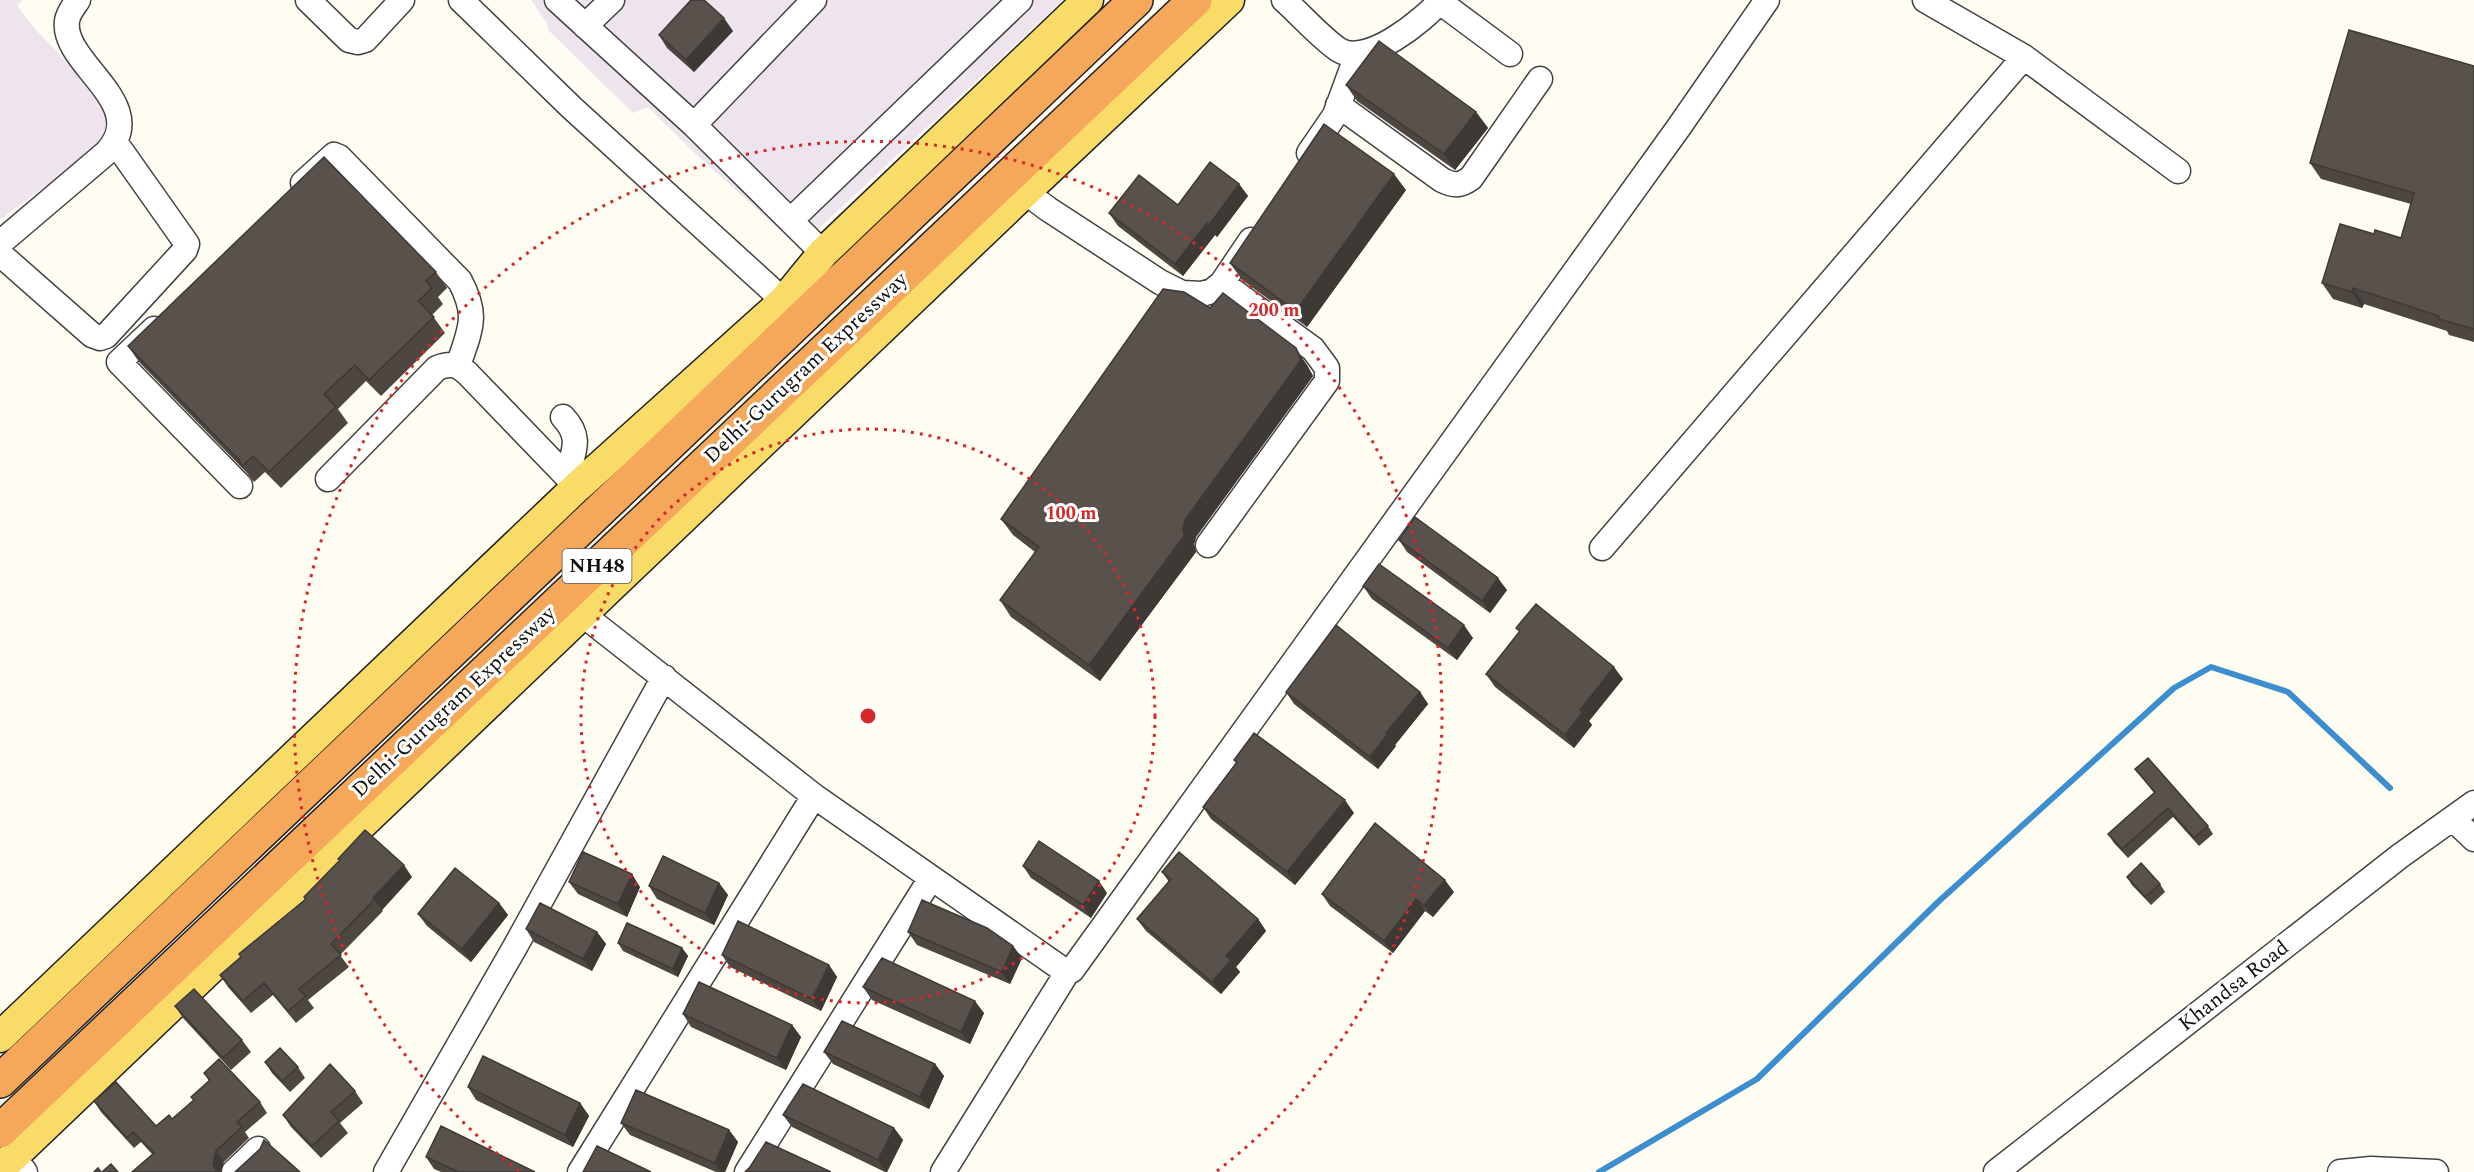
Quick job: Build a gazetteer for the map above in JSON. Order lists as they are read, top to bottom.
{
  "streets": {
    "highway": ["Delhi-Gurugram Expressway", "NH48"],
    "street": ["Khandsa Road"]
  },
  "rings": ["200 m", "100 m"]
}
